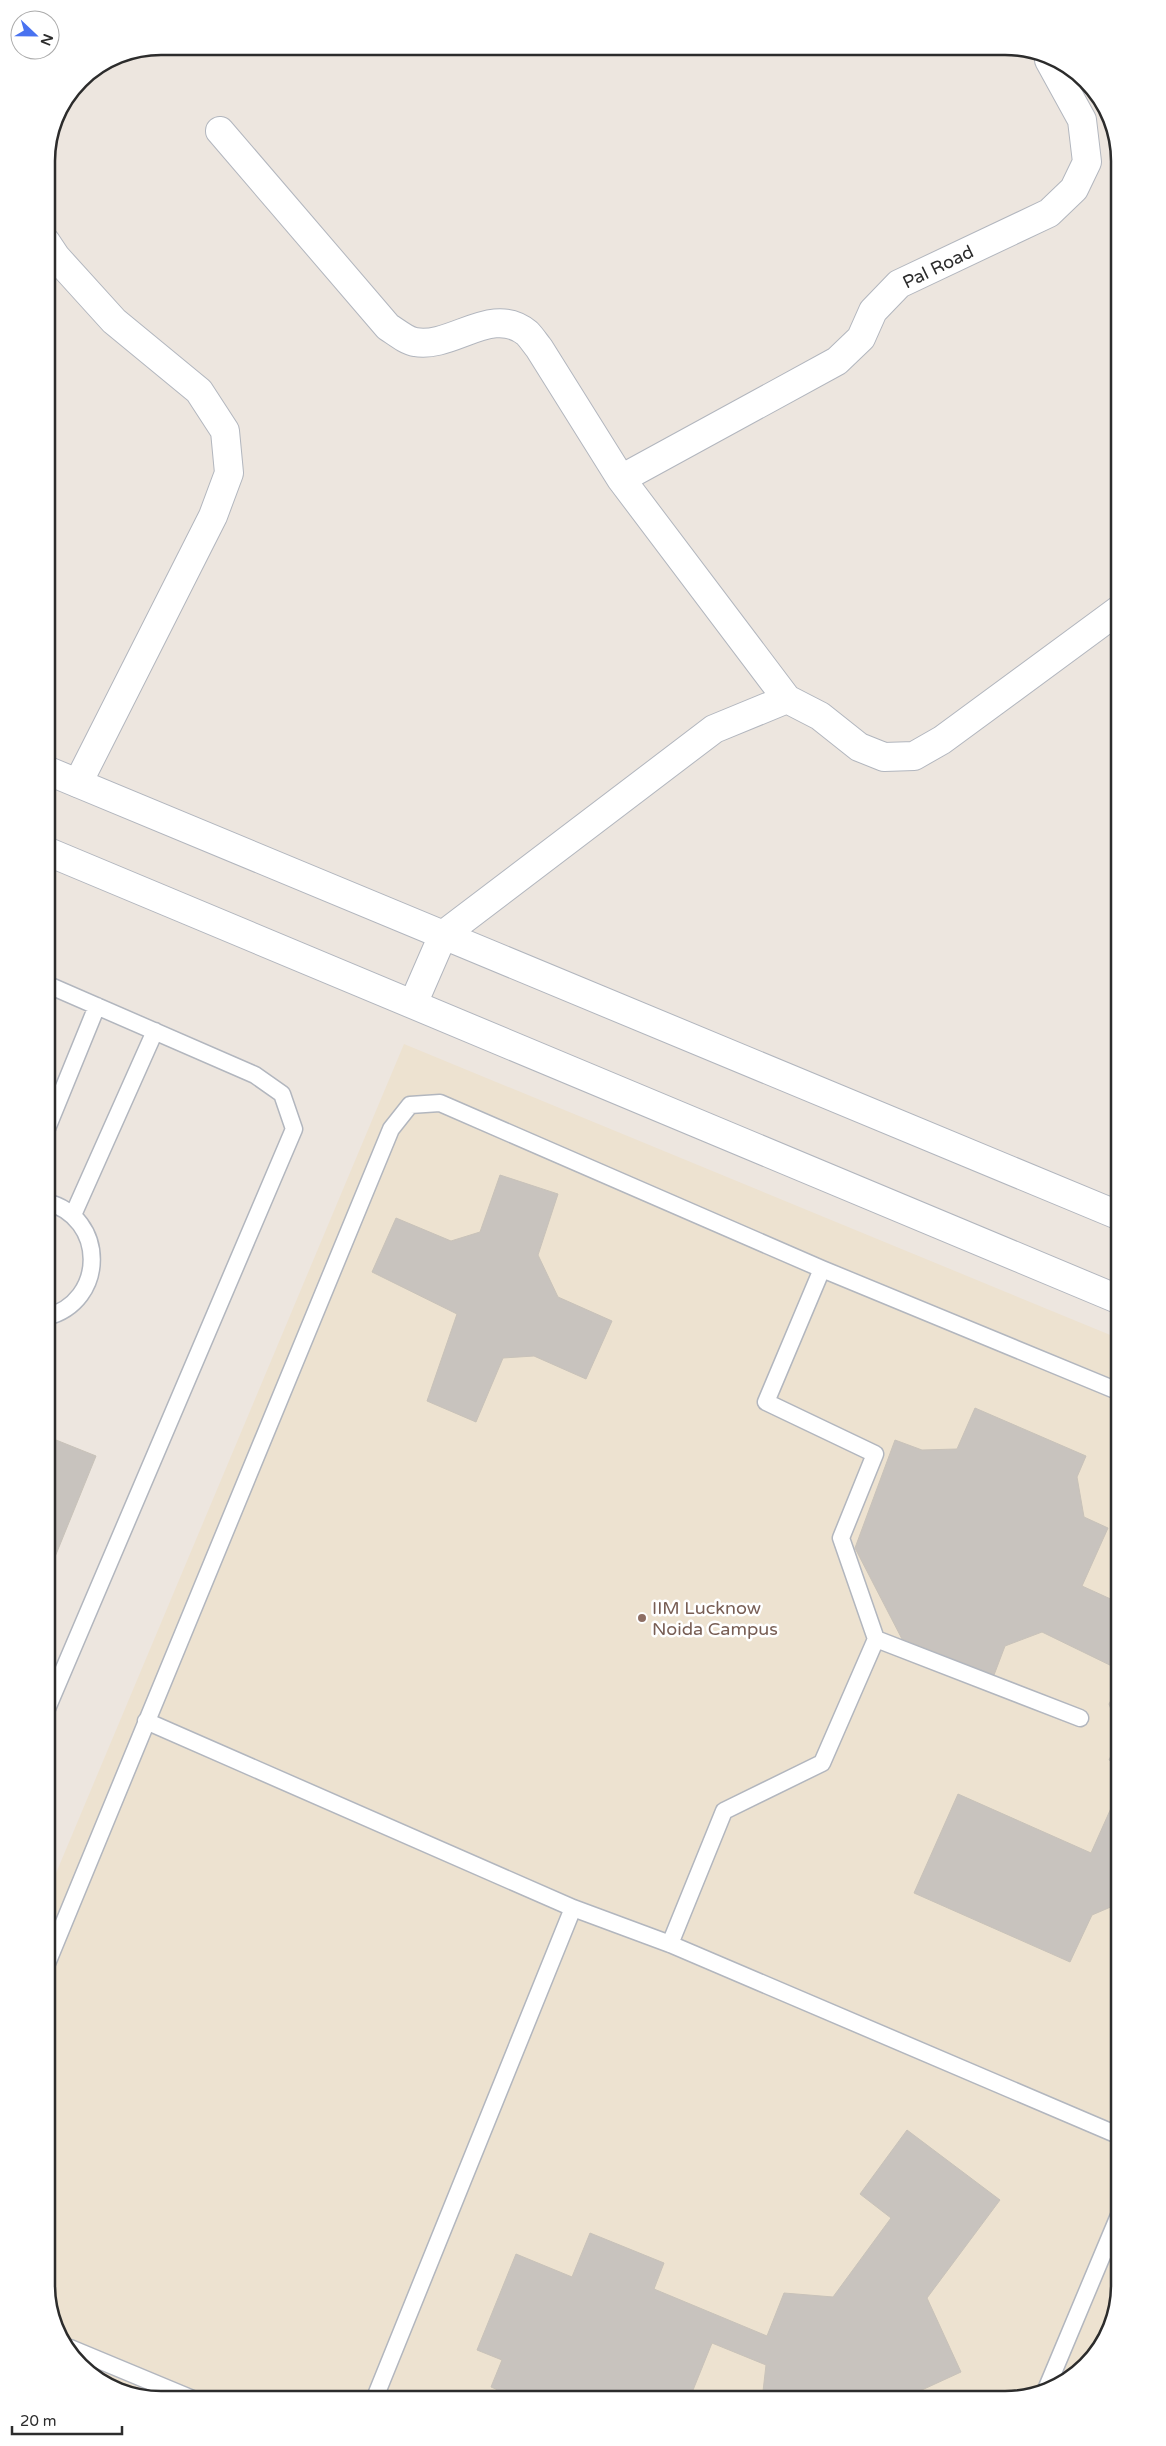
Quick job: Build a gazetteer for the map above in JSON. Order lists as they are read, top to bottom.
{
  "streets": {
    "street": ["Pal Road"]
  },
  "places": ["IIM Lucknow Noida Campus"],
  "scale_bar": "20 m",
  "north": "right"
}
